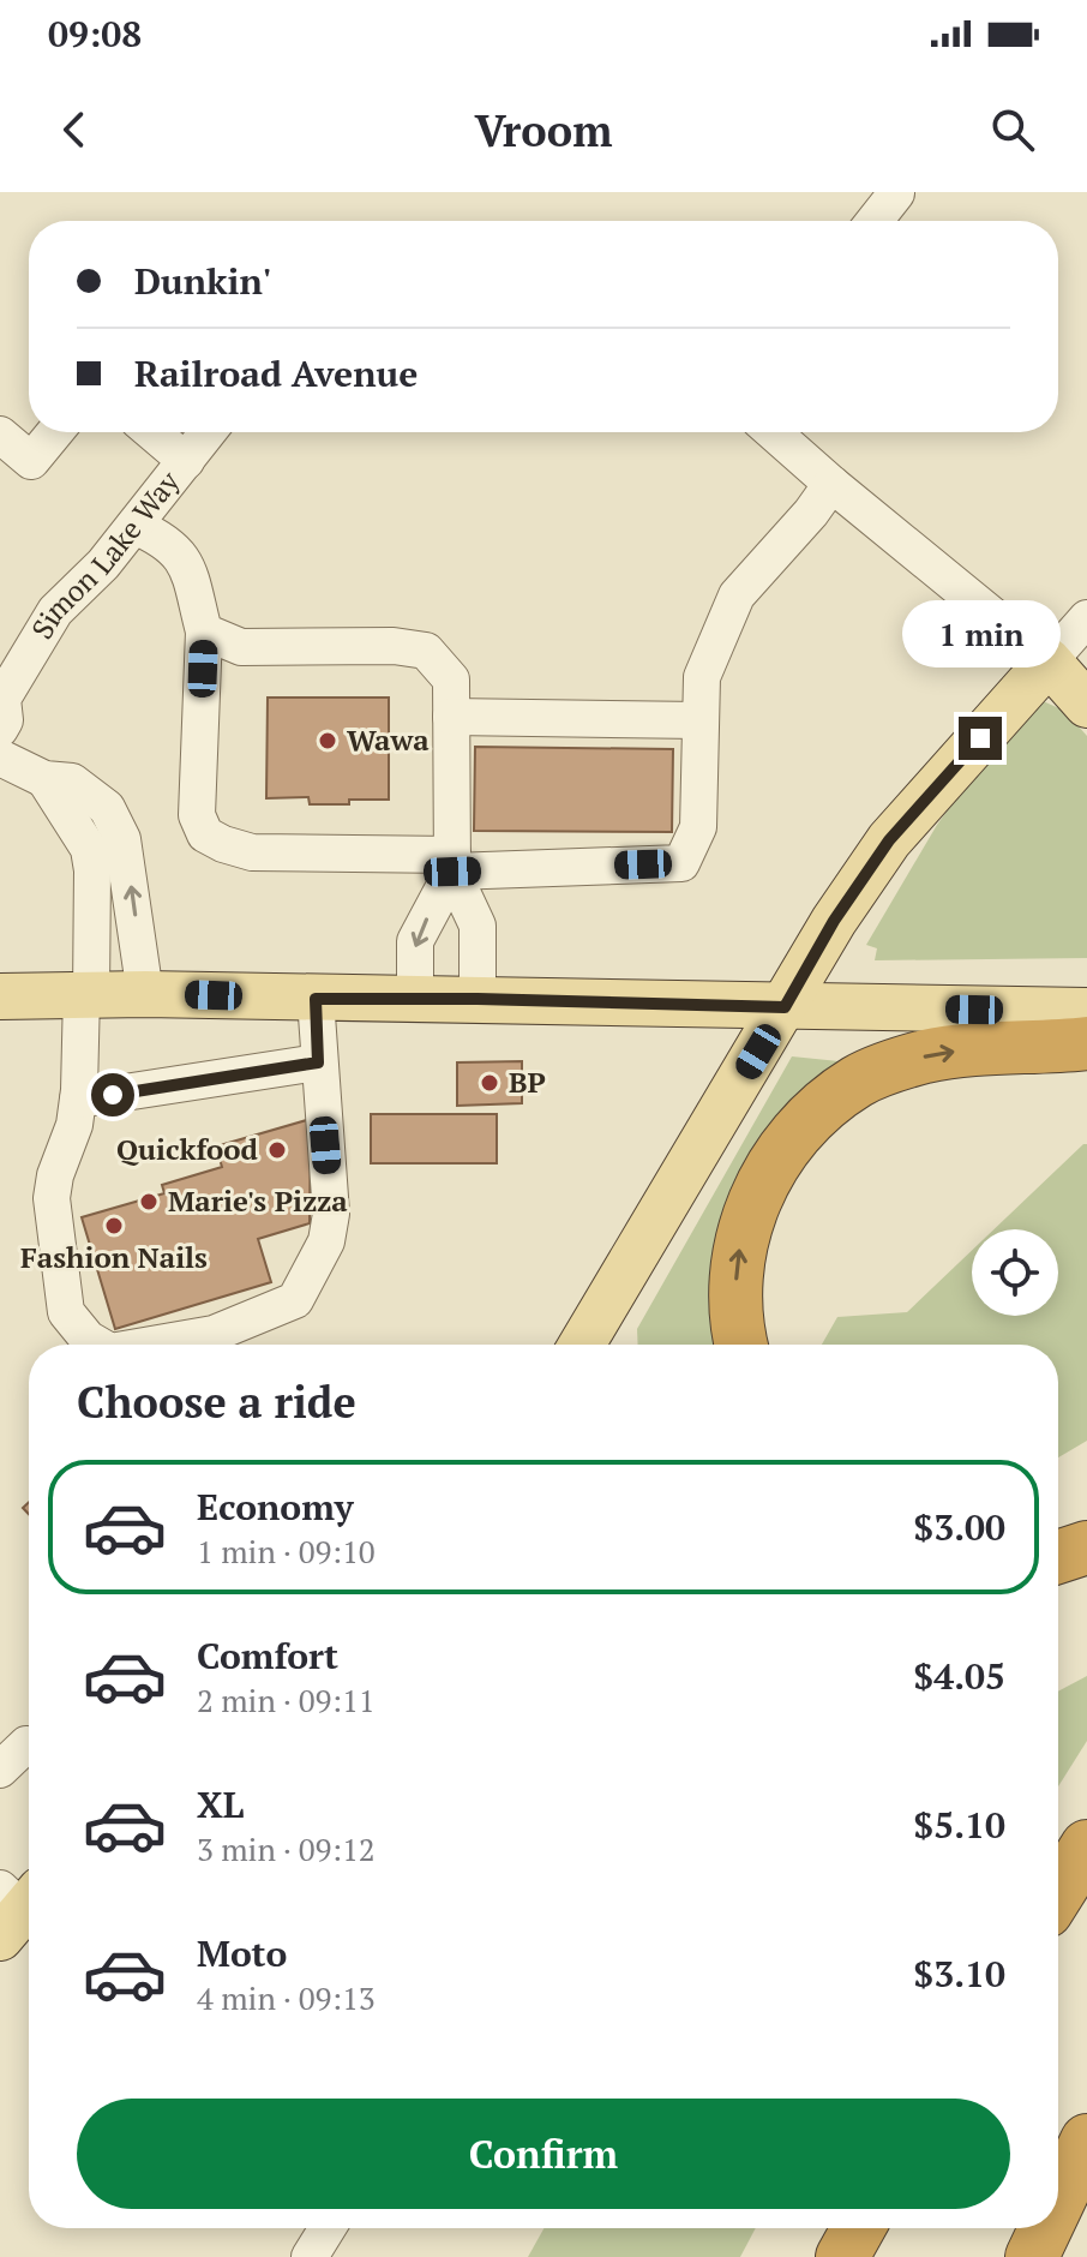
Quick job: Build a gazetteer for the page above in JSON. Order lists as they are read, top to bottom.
{
  "streets": {
    "street": ["Simon Lake Way"]
  },
  "places": [
    "Wawa",
    "BP",
    "Quickfood",
    "Marie's Pizza",
    "Fashion Nails"
  ],
  "page": {
    "status": "09:08",
    "header": "Vroom",
    "banner": ["Dunkin'", "Railroad Avenue"],
    "bubble": "1 min",
    "heading": "Choose a ride",
    "list": [
      {
        "name": "Economy",
        "note": "1 min · 09:10",
        "value": "$3.00"
      },
      {
        "name": "Comfort",
        "note": "2 min · 09:11",
        "value": "$4.05"
      },
      {
        "name": "XL",
        "note": "3 min · 09:12",
        "value": "$5.10"
      },
      {
        "name": "Moto",
        "note": "4 min · 09:13",
        "value": "$3.10"
      }
    ],
    "buttons": "Confirm"
  }
}
